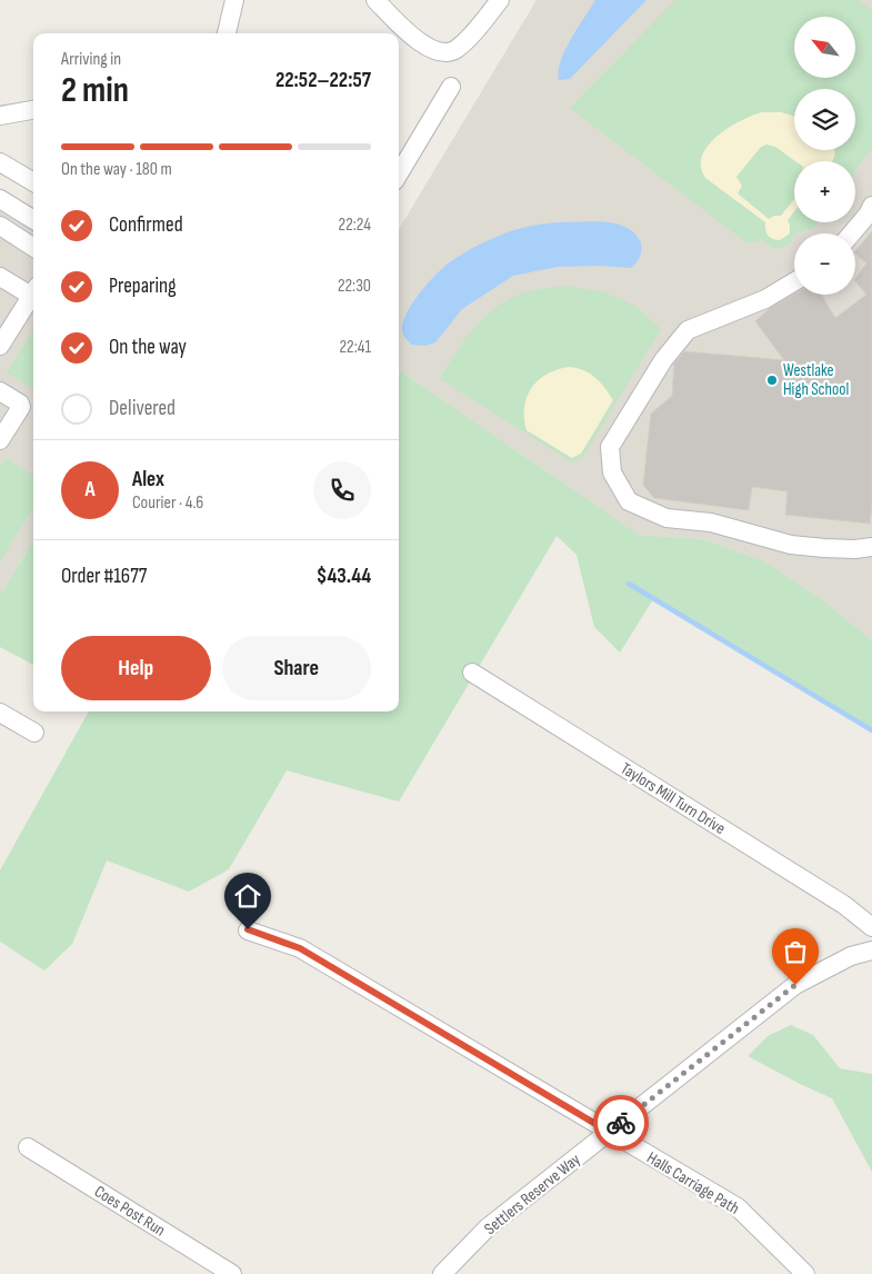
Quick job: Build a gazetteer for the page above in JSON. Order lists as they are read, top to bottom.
{
  "streets": {
    "street": [
      "Taylors Mill Turn Drive",
      "Halls Carriage Path",
      "Settlers Reserve Way",
      "Coes Post Run"
    ]
  },
  "crossings": [
    ["Halls Carriage Path", "Settlers Reserve Way"]
  ],
  "places": ["Westlake High School"],
  "north": "top left",
  "page": {
    "map_buttons": ["+", "−"],
    "heading": ["2 min", "Arriving in", "22:52–22:57"],
    "panel": [
      "Alex",
      "Courier · 4.6",
      "Order #1677",
      "$43.44"
    ],
    "bar": "On the way · 180 m",
    "list": [
      ["Confirmed", "22:24"],
      ["Preparing", "22:30"],
      ["On the way", "22:41"],
      "Delivered"
    ],
    "round": "A",
    "buttons": ["Help", "Share"]
  }
}
